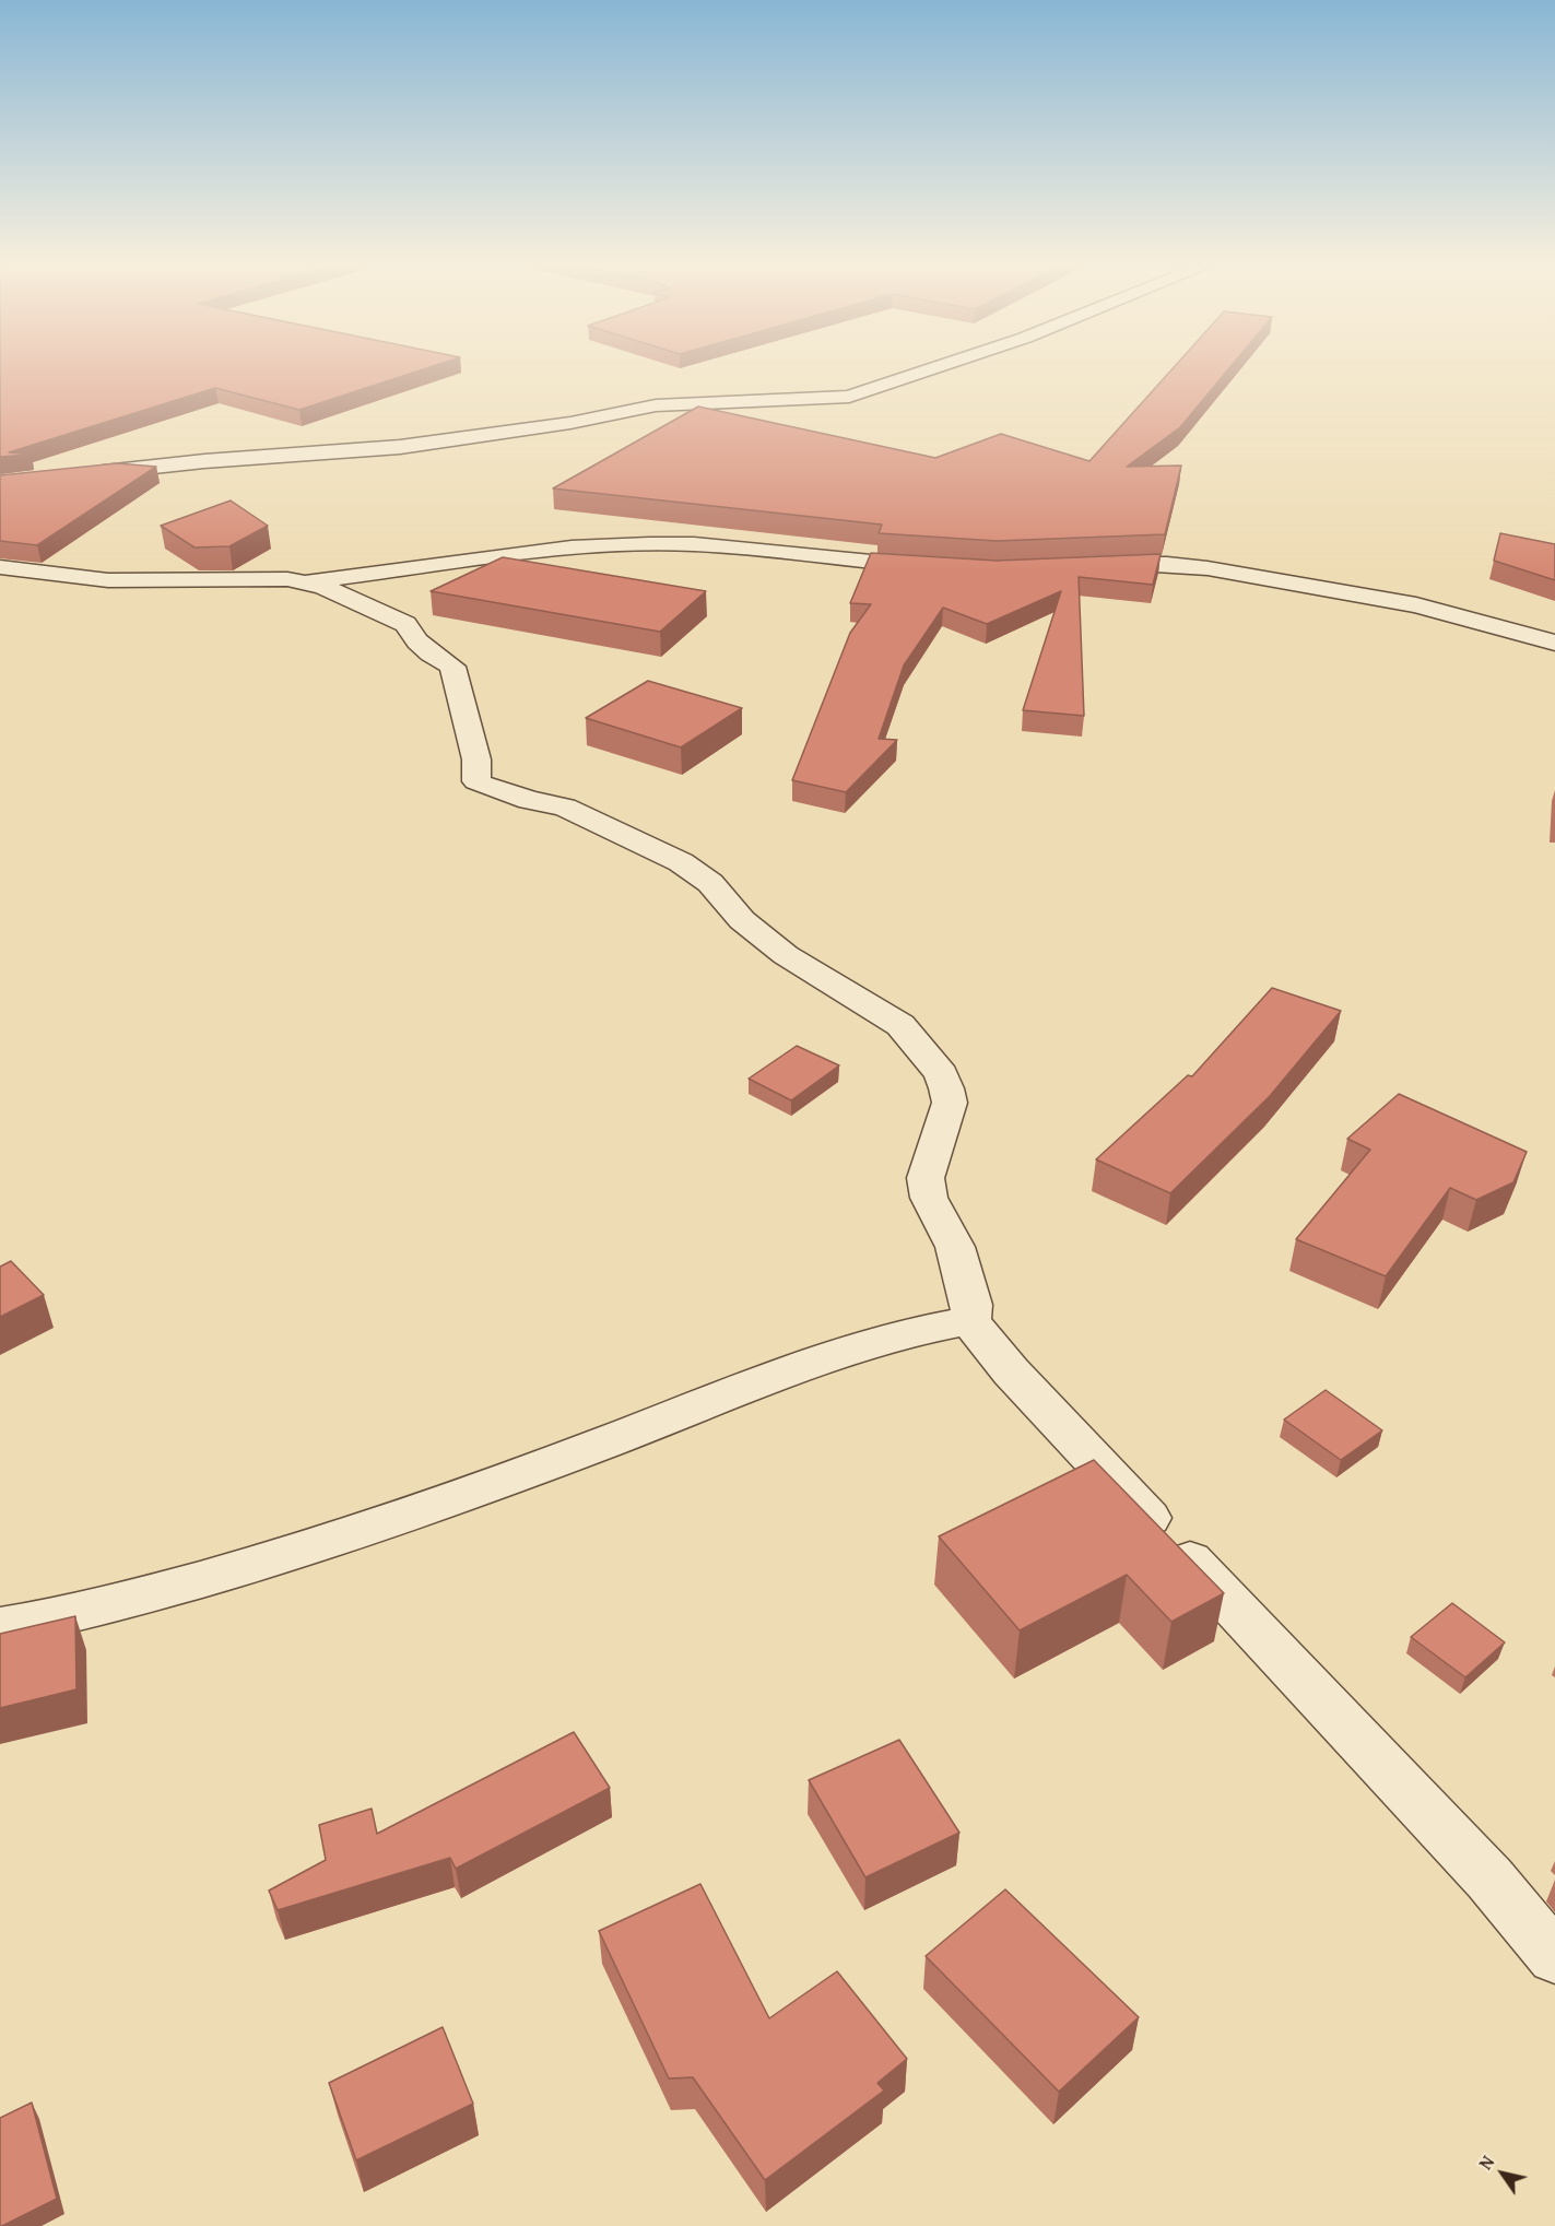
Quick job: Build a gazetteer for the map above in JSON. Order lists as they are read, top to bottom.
{
  "north": "top left"
}
